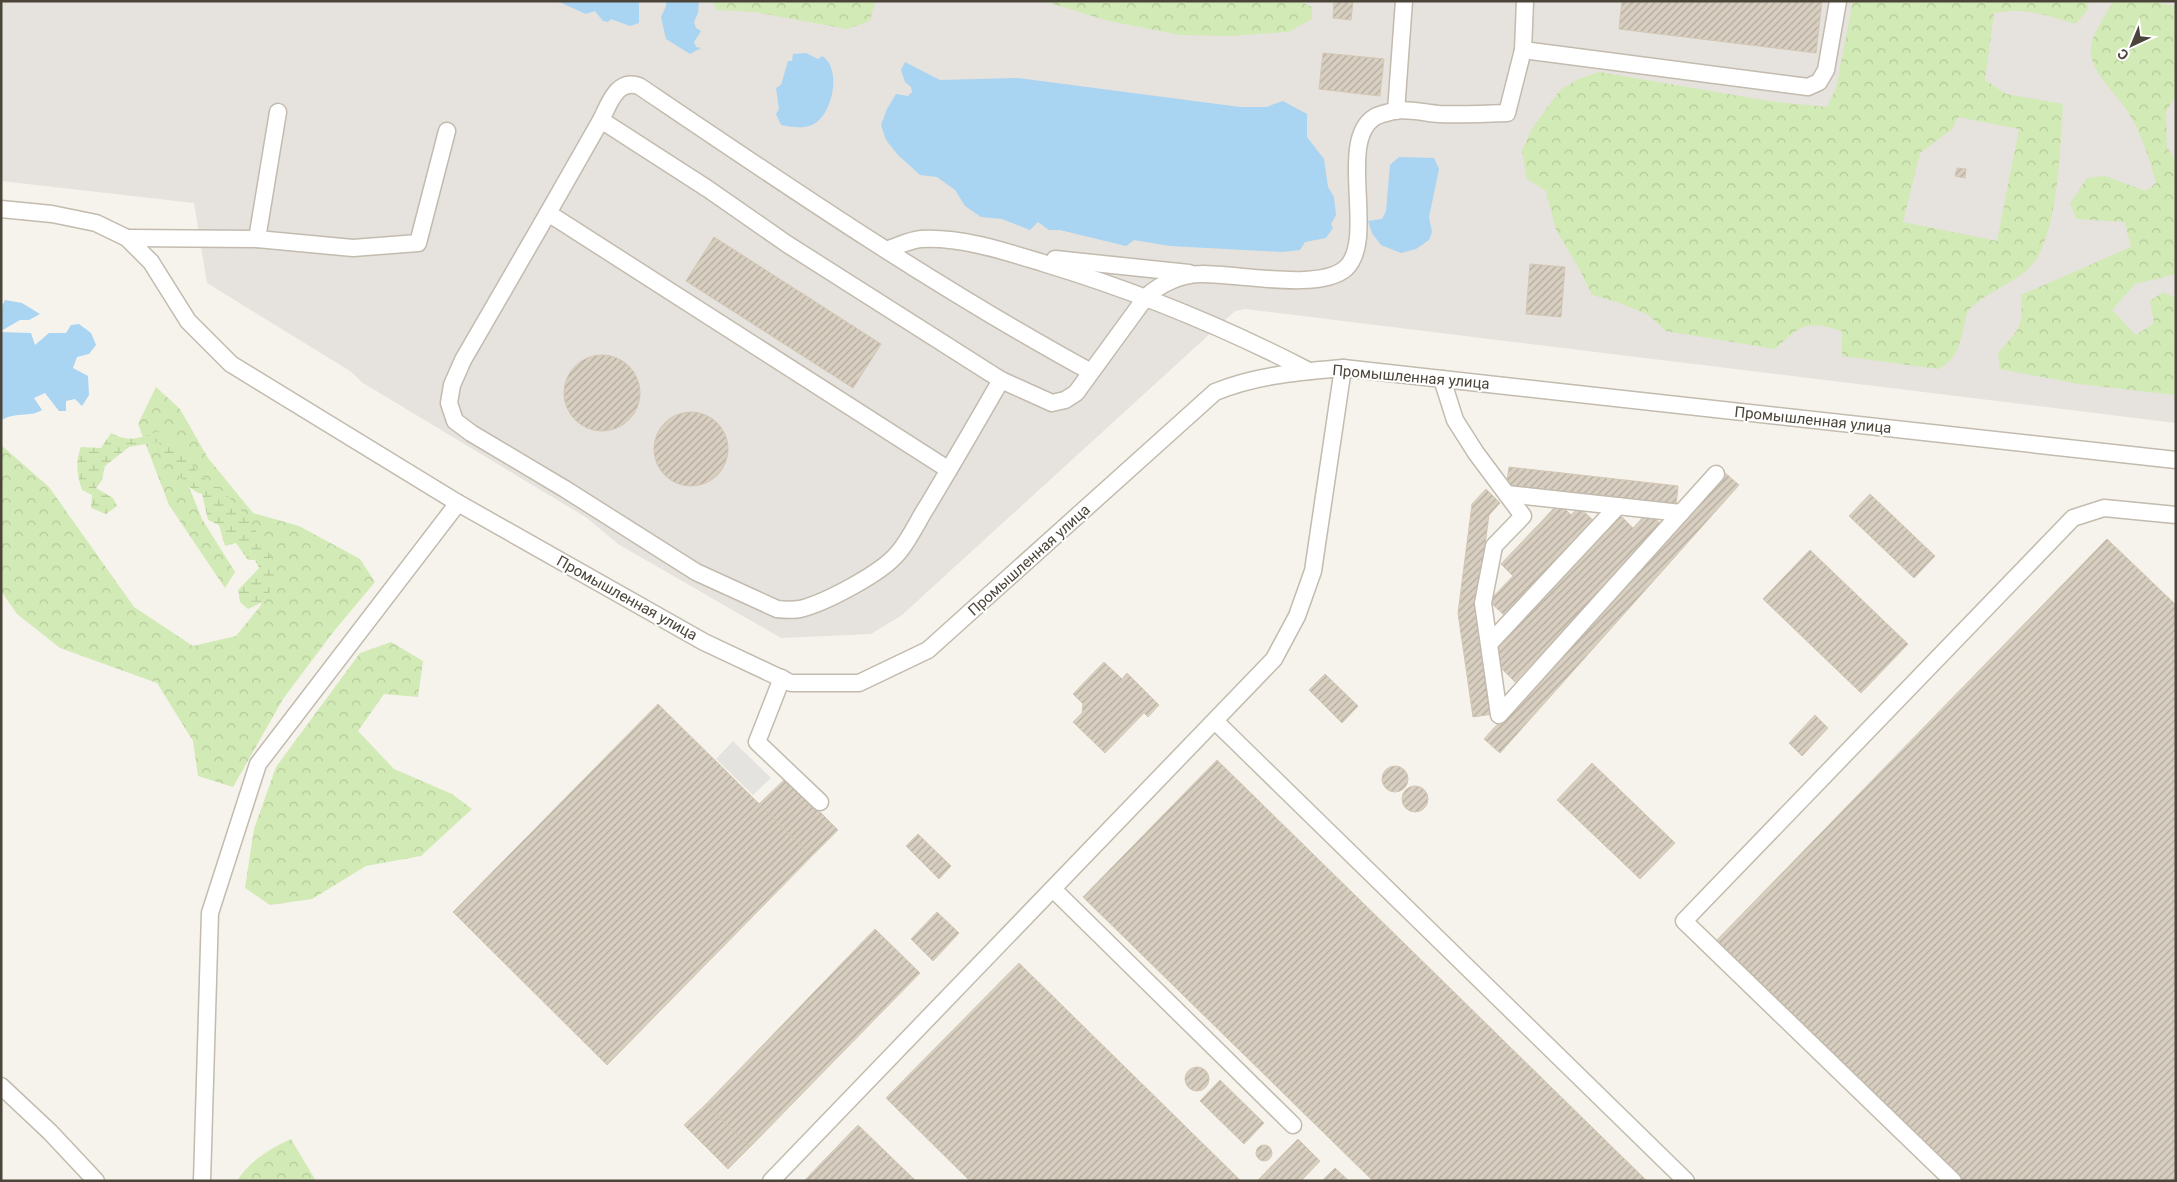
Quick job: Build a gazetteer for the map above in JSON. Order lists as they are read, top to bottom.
{
  "streets": {
    "street": ["Промышленная улица"]
  },
  "north": "bottom left"
}
